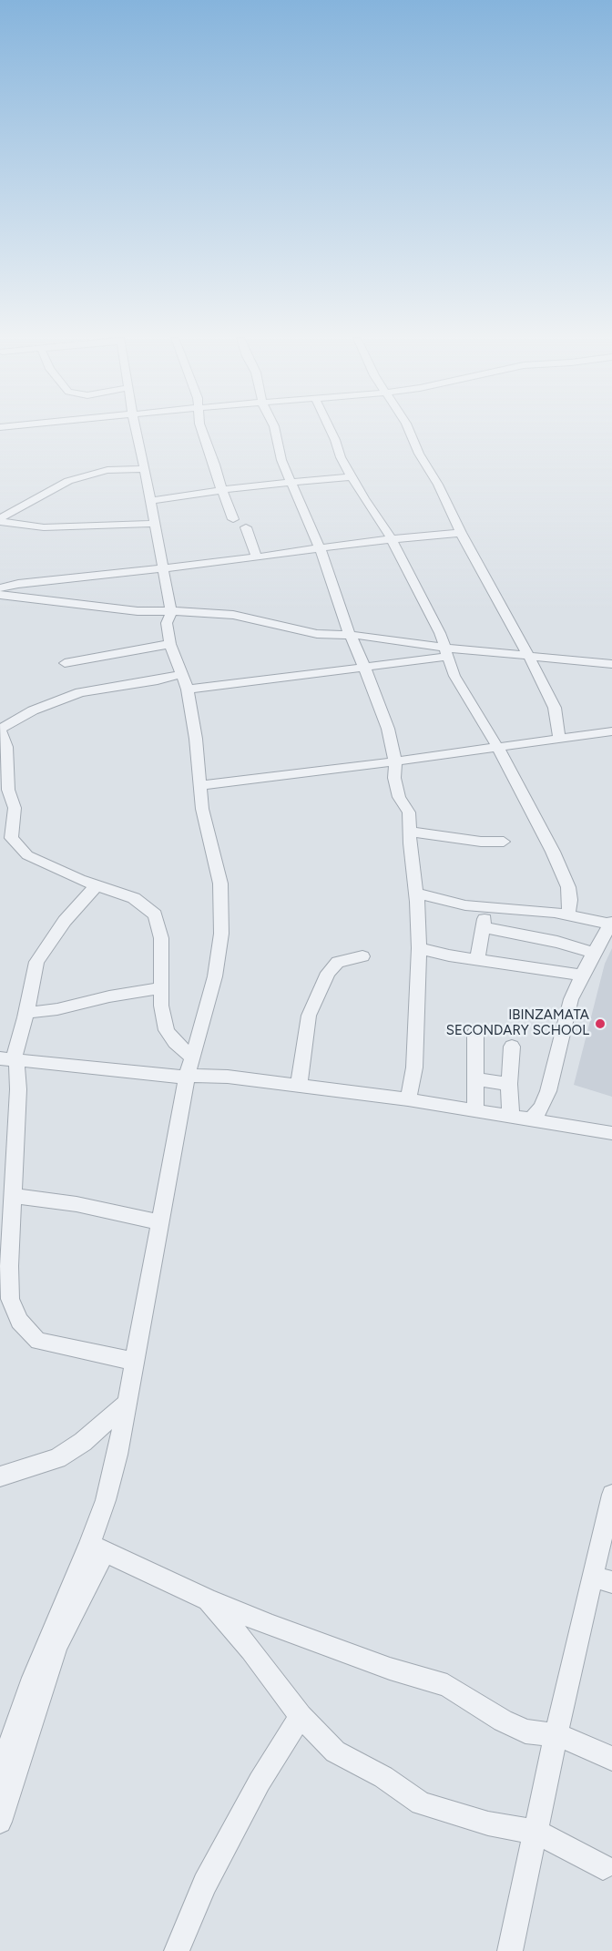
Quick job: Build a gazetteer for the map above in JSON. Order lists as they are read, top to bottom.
{
  "places": ["IBINZAMATA SECONDARY SCHOOL"]
}
